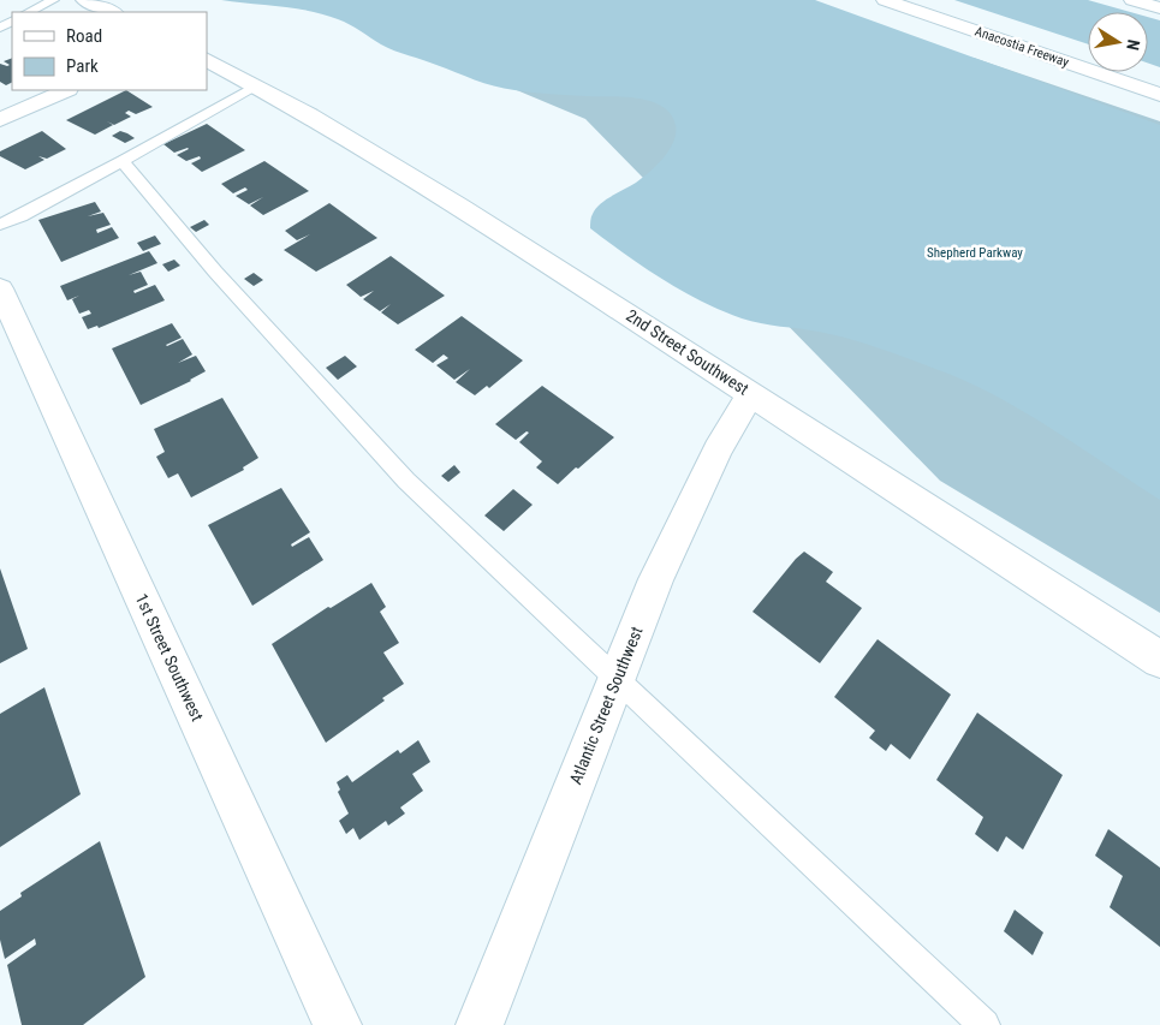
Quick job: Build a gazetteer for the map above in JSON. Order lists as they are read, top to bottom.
{
  "streets": {
    "main road": [
      "Anacostia Freeway",
      "2nd Street Southwest",
      "1st Street Southwest",
      "Atlantic Street Southwest"
    ]
  },
  "crossings": [
    ["2nd Street Southwest", "Atlantic Street Southwest"]
  ],
  "parks": ["Shepherd Parkway"],
  "legend": ["Road", "Park"],
  "north": "right"
}
